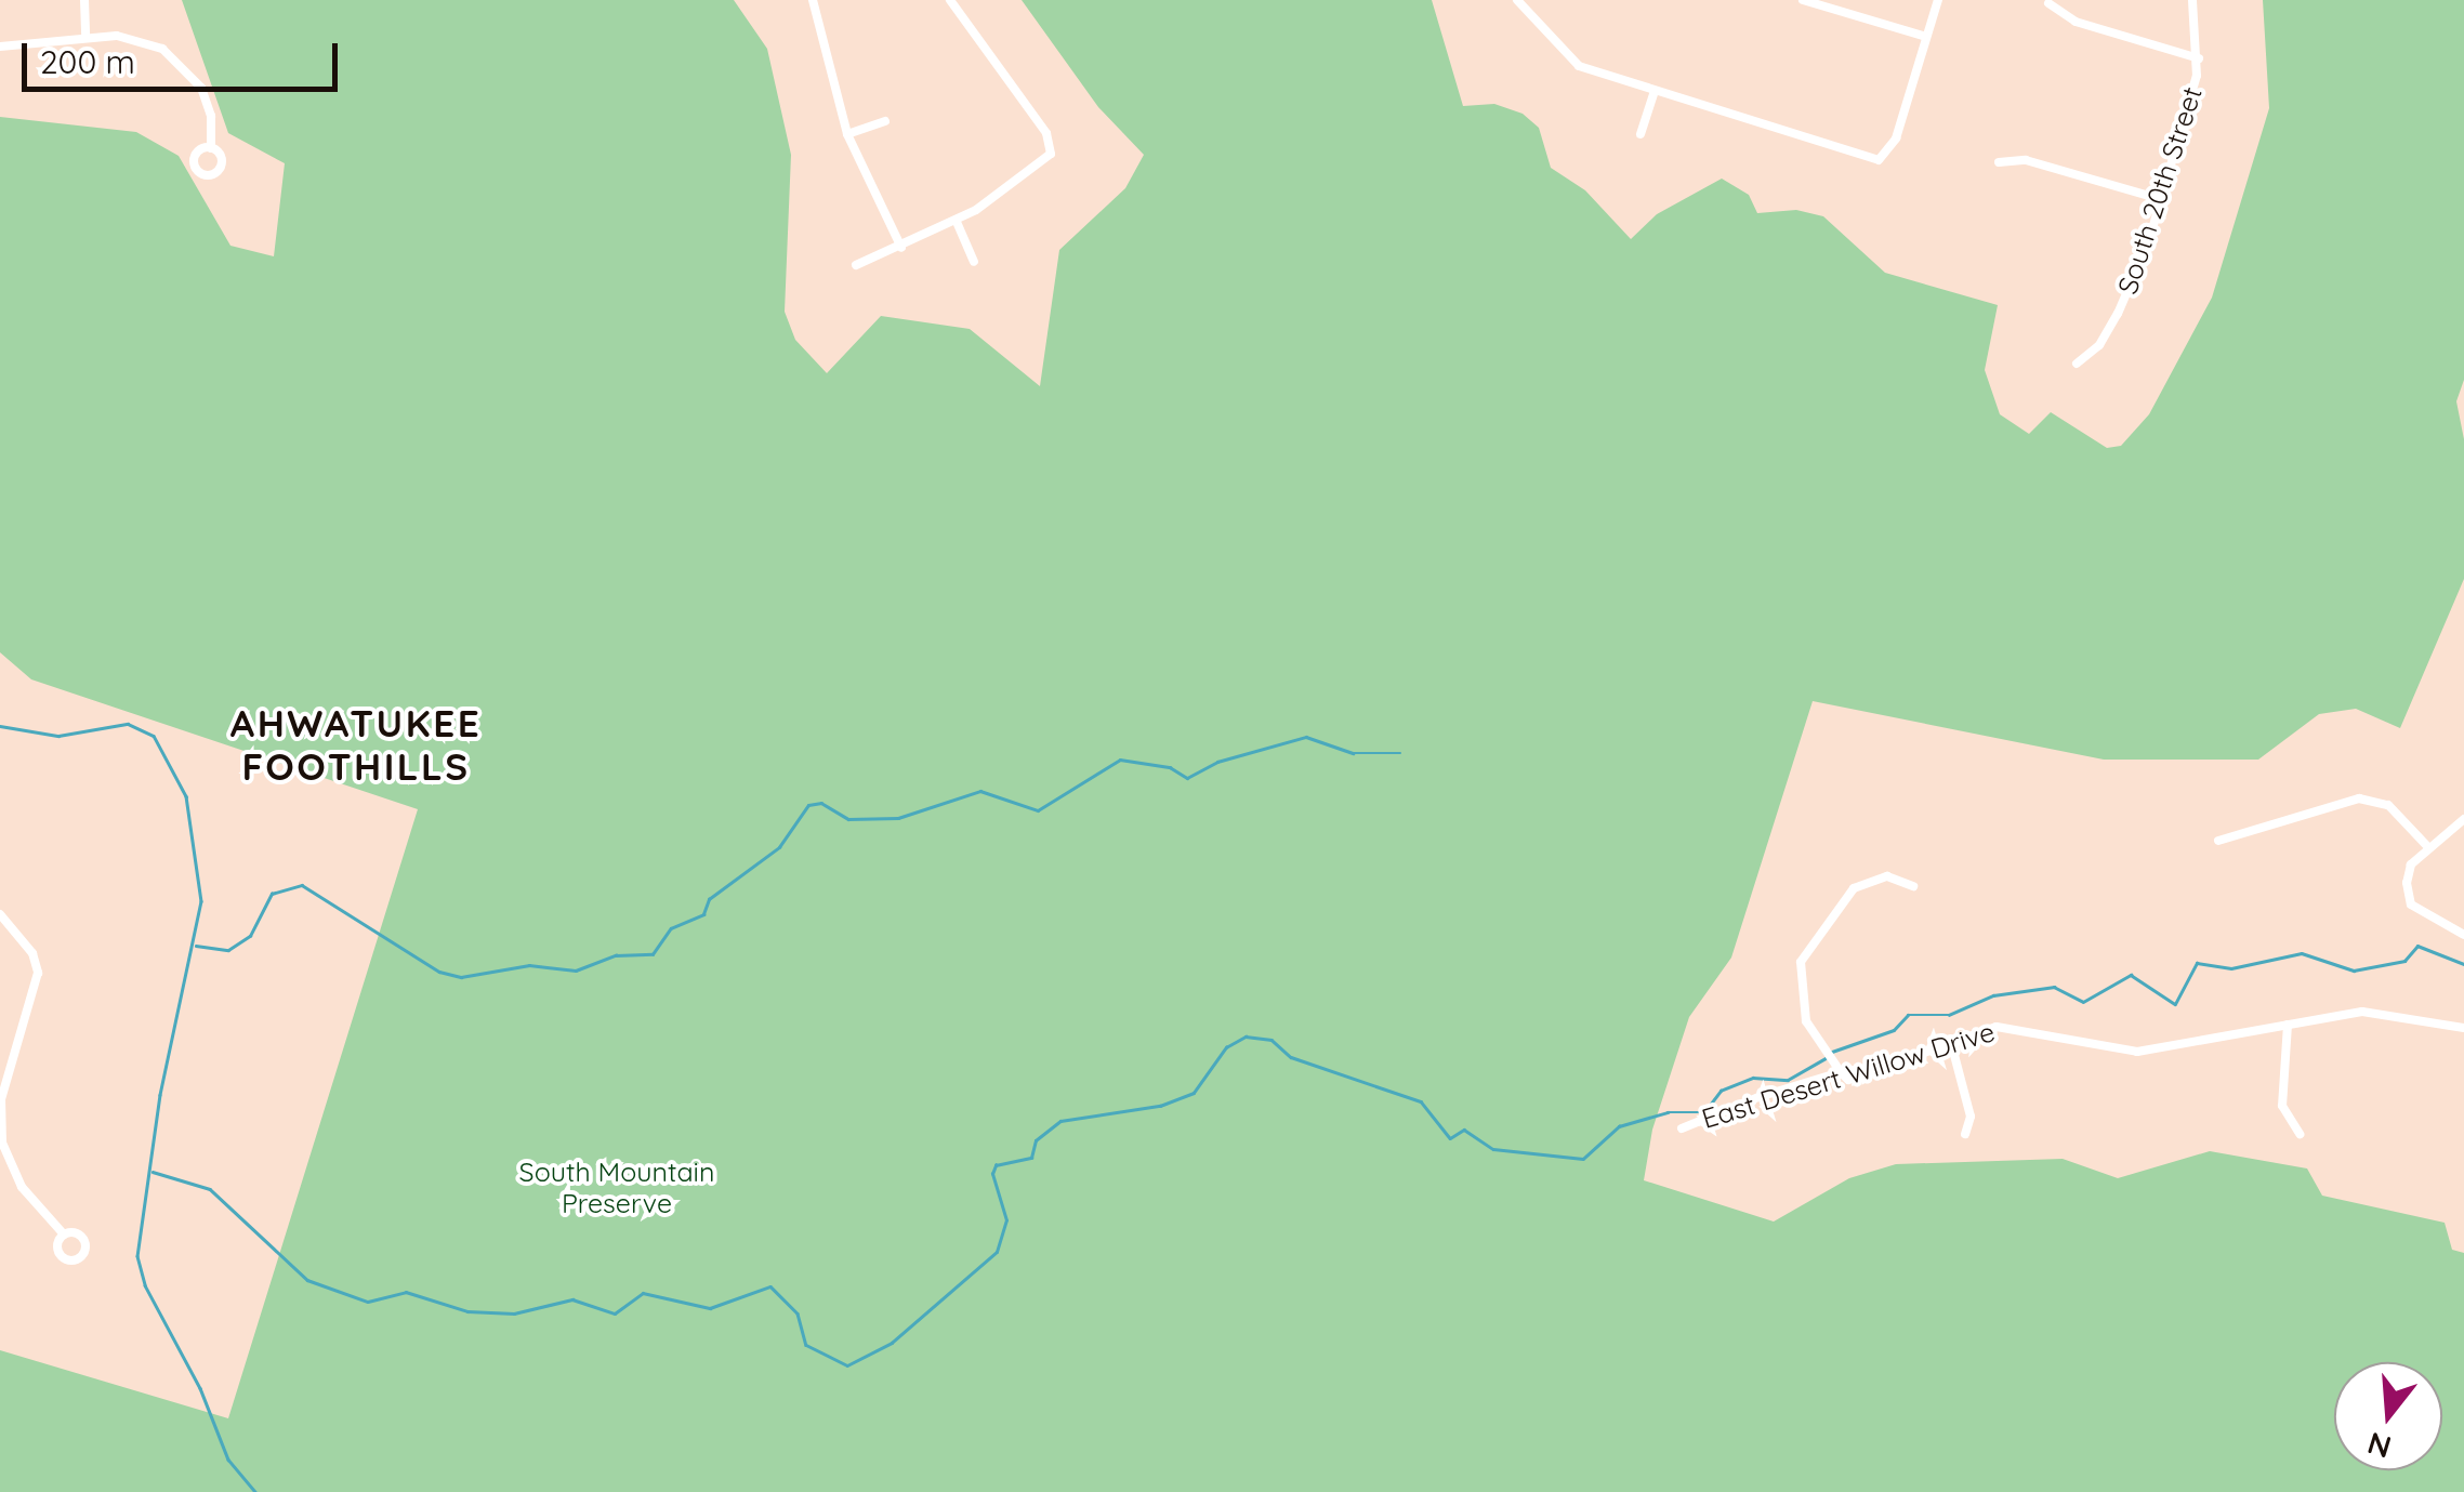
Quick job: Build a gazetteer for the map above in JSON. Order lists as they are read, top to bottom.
{
  "streets": {
    "street": ["South 20th Street", "East Desert Willow Drive"]
  },
  "districts": ["AHWATUKEE FOOTHILLS"],
  "parks": ["South Mountain Preserve"],
  "scale_bar": "200 m",
  "north": "bottom"
}
